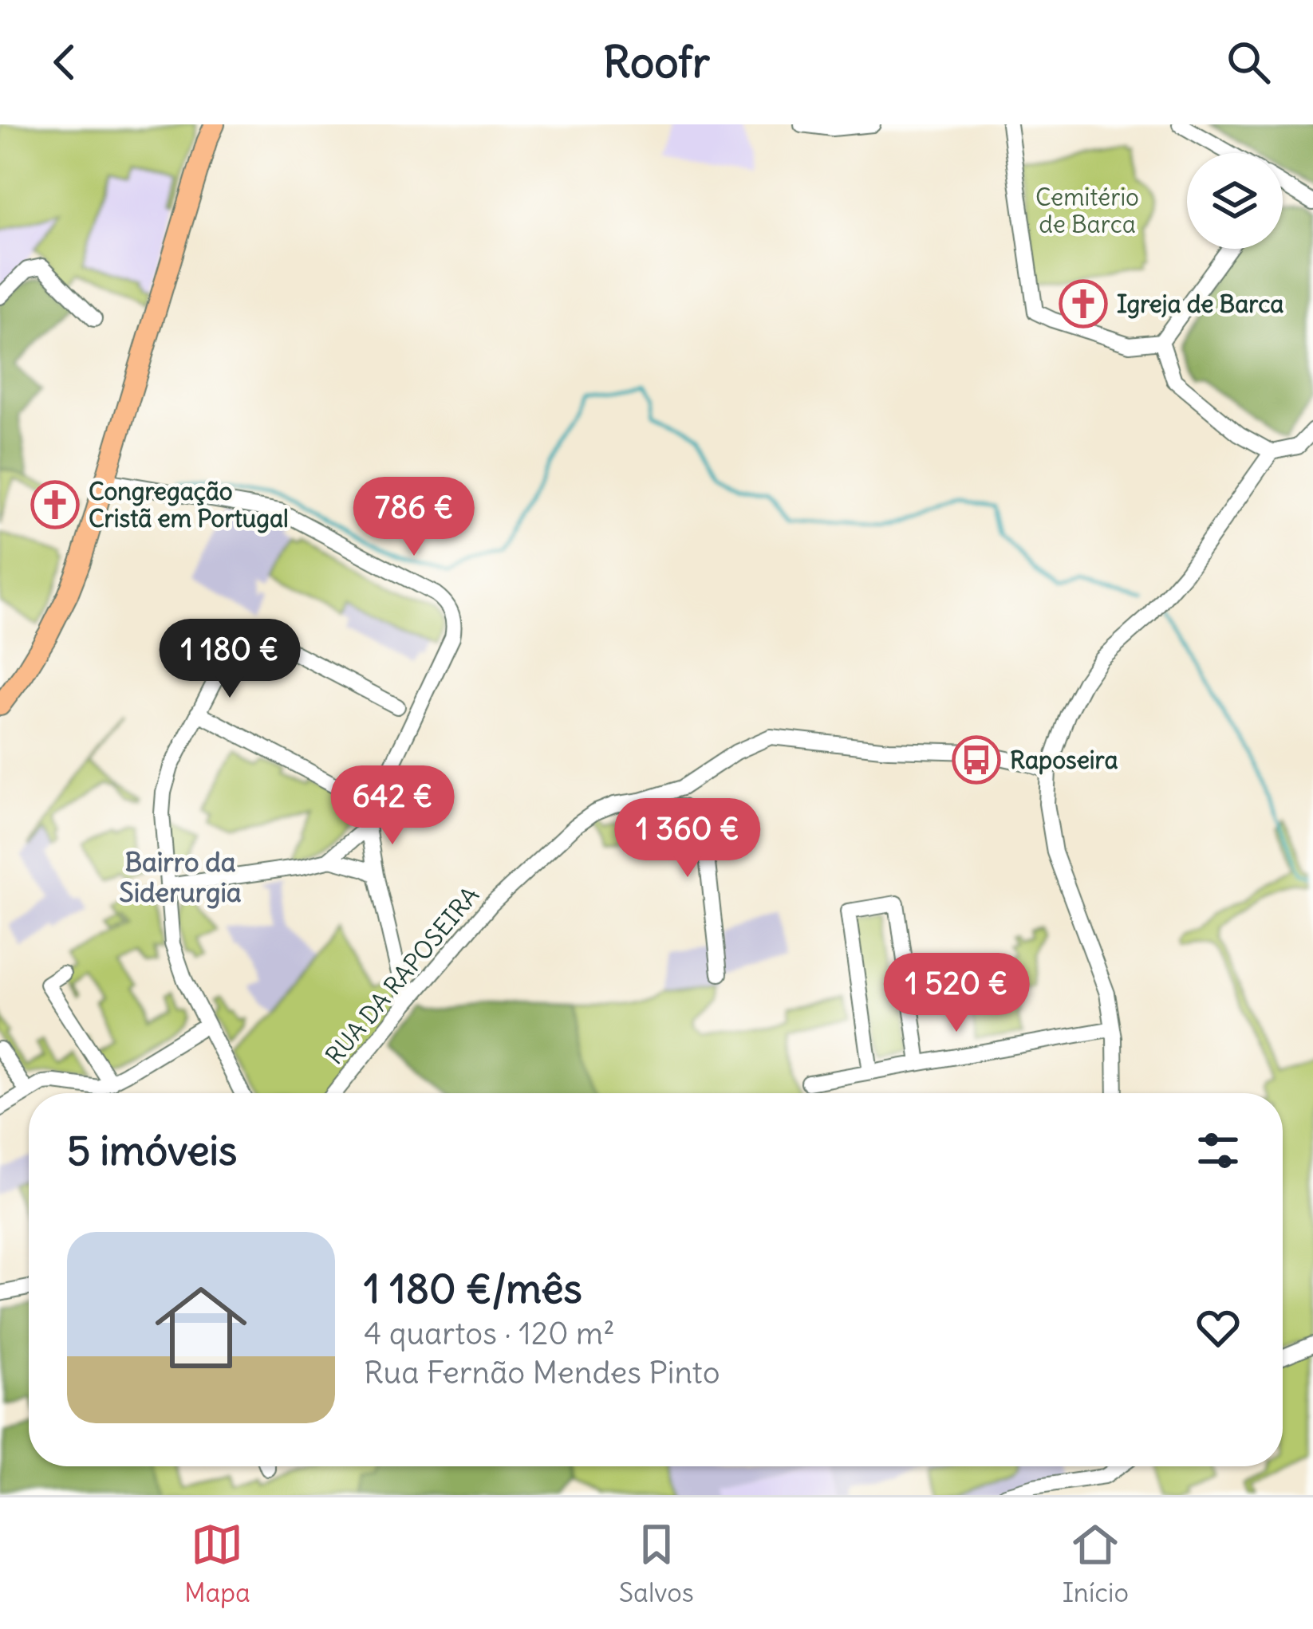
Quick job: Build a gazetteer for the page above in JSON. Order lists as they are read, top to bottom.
{
  "streets": {
    "street": ["RUA DA RAPOSEIRA"]
  },
  "districts": ["Bairro da Siderurgia"],
  "parks": ["Cemitério de Barca"],
  "places": {
    "church": ["Igreja de Barca", "Congregação Cristã em Portugal"],
    "bus stop": ["Raposeira"]
  },
  "page": {
    "header": "Roofr",
    "price": [
      "786 €",
      "1 180 €",
      "642 €",
      "1 360 €",
      "1 520 €"
    ],
    "heading": "5 imóveis",
    "list": [
      {
        "name": "1 180 €/mês",
        "note": "4 quartos · 120 m² · Rua Fernão Mendes Pinto"
      }
    ],
    "tabs": ["Mapa", "Salvos", "Início"]
  }
}
